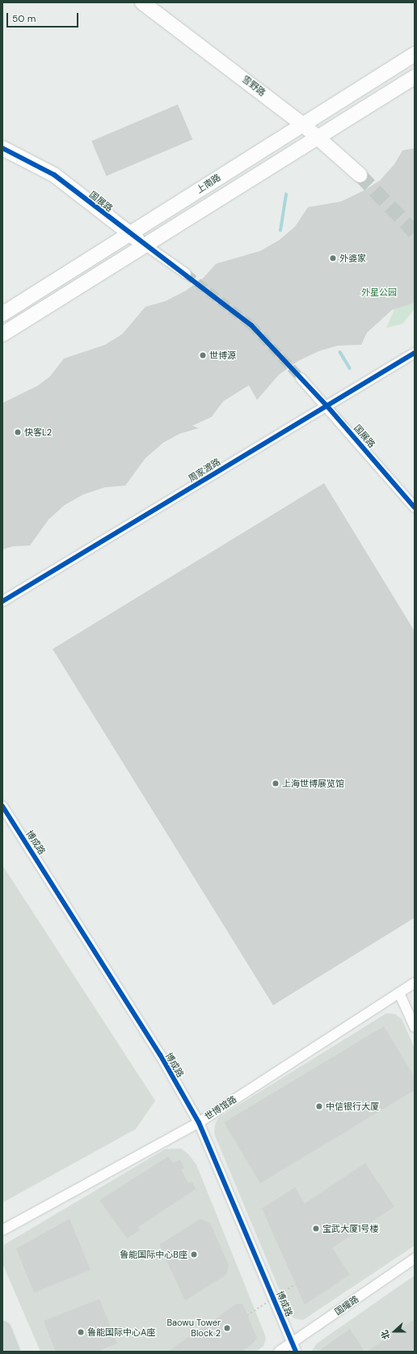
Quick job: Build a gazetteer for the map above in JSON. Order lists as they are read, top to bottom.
{
  "streets": {
    "main road": ["雪野路", "上南路", "国展路"],
    "street": [
      "周家渡路",
      "博成路",
      "世博馆路",
      "国耀路"
    ]
  },
  "crossings": [
    ["雪野路", "上南路"],
    ["上南路", "国展路"],
    ["国展路", "周家渡路"],
    ["博成路", "世博馆路"],
    ["博成路", "国耀路"]
  ],
  "parks": ["外星公园"],
  "places": [
    "外婆家",
    "世博源",
    "快客L2",
    "上海世博展览馆",
    "中信银行大厦",
    "宝武大厦1号楼",
    "鲁能国际中心B座",
    "Baowu Tower Block 2",
    "鲁能国际中心A座"
  ],
  "scale_bar": "50 m",
  "north": "left"
}
